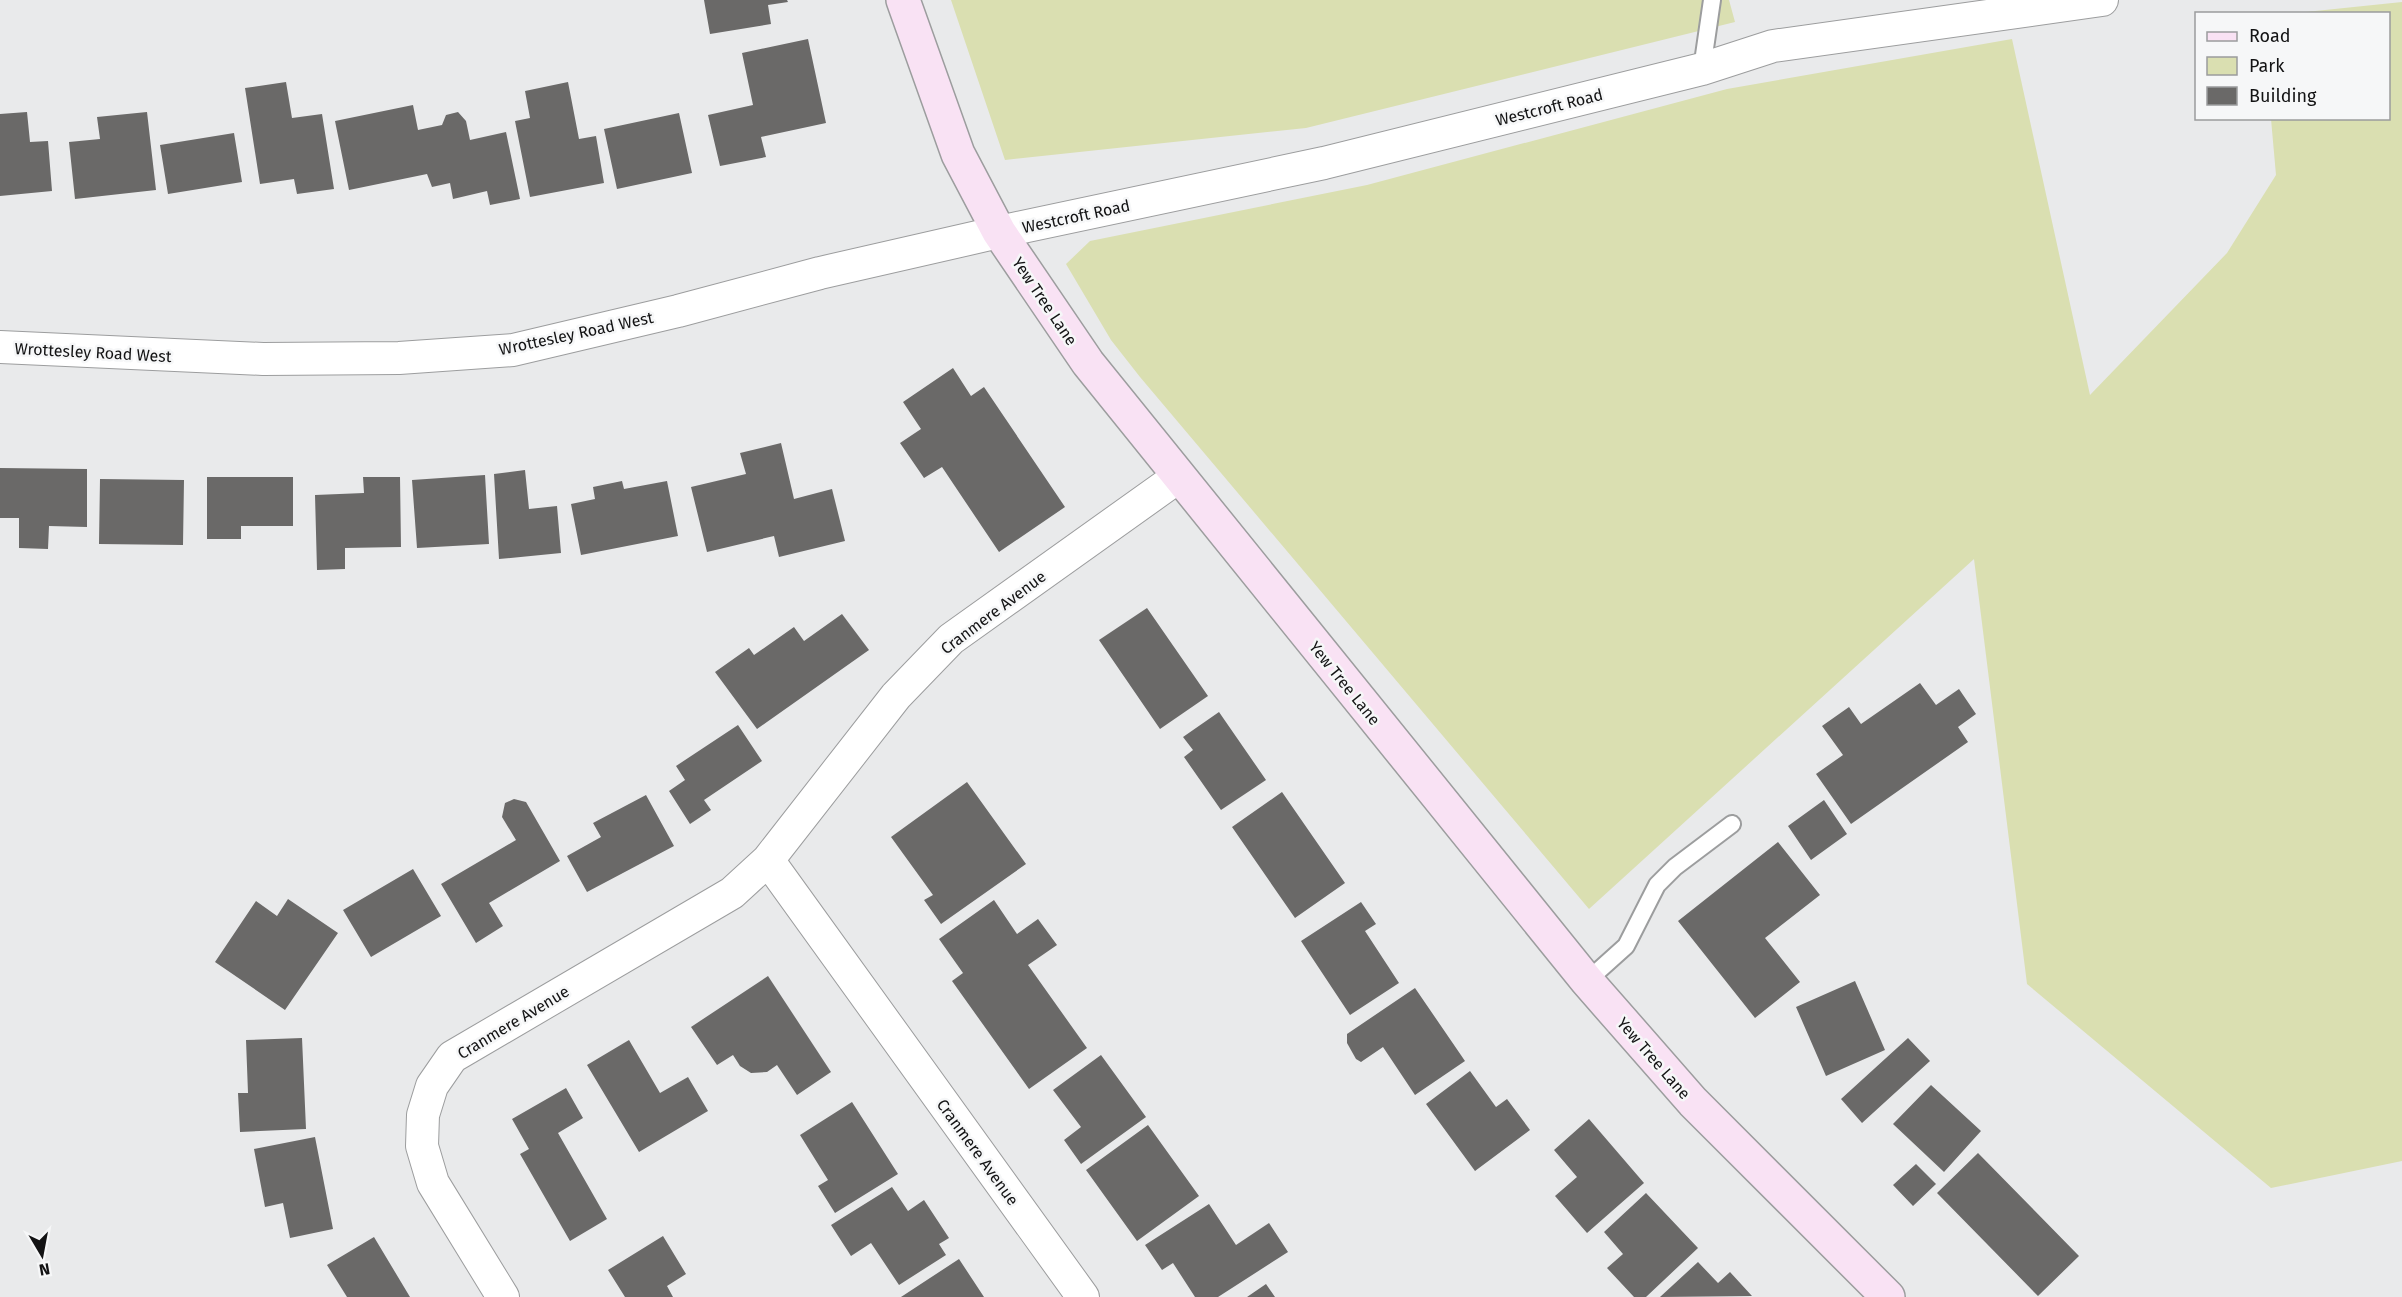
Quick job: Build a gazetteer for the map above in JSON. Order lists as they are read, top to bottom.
{
  "streets": {
    "street": [
      "Westcroft Road",
      "Yew Tree Lane",
      "Wrottesley Road West",
      "Cranmere Avenue"
    ]
  },
  "crossings": [
    ["Westcroft Road", "Yew Tree Lane"],
    ["Westcroft Road", "Wrottesley Road West"],
    ["Yew Tree Lane", "Wrottesley Road West"],
    ["Yew Tree Lane", "Cranmere Avenue"]
  ],
  "legend": ["Road", "Park", "Building"],
  "north": "bottom"
}
